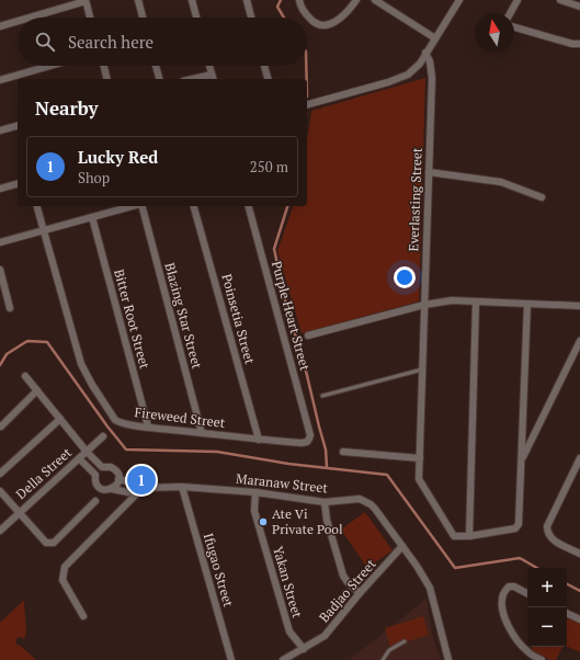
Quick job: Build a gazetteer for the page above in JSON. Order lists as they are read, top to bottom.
{
  "streets": {
    "street": [
      "Everlasting Street",
      "Blazing Star Street",
      "Purple Heart Street",
      "Bitter Root Street",
      "Poinsetia Street",
      "Fireweed Street",
      "Della Street",
      "Maranaw Street",
      "Ifugao Street",
      "Yakan Street",
      "Badjao Street"
    ]
  },
  "crossings": [
    ["Blazing Star Street", "Fireweed Street"],
    ["Purple Heart Street", "Fireweed Street"],
    ["Bitter Root Street", "Fireweed Street"],
    ["Poinsetia Street", "Fireweed Street"],
    ["Della Street", "Maranaw Street"],
    ["Maranaw Street", "Ifugao Street"],
    ["Maranaw Street", "Yakan Street"],
    ["Maranaw Street", "Badjao Street"],
    ["Yakan Street", "Badjao Street"]
  ],
  "places": ["Ate Vi Private Pool"],
  "north": "top",
  "page": {
    "search": "Search here",
    "heading": "Nearby",
    "list": [
      {
        "mark": "1",
        "name": "Lucky Red",
        "note": "Shop",
        "value": "250 m"
      }
    ],
    "pins": "1",
    "map_buttons": ["+", "−"]
  }
}
